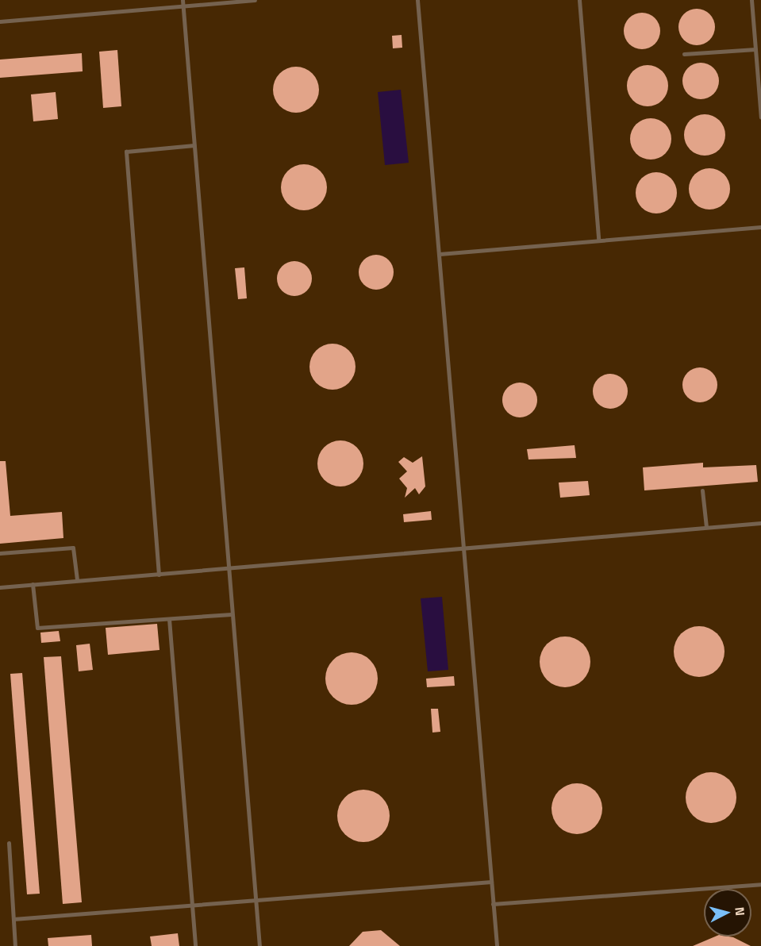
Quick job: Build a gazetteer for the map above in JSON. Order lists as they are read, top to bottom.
{
  "north": "right"
}
